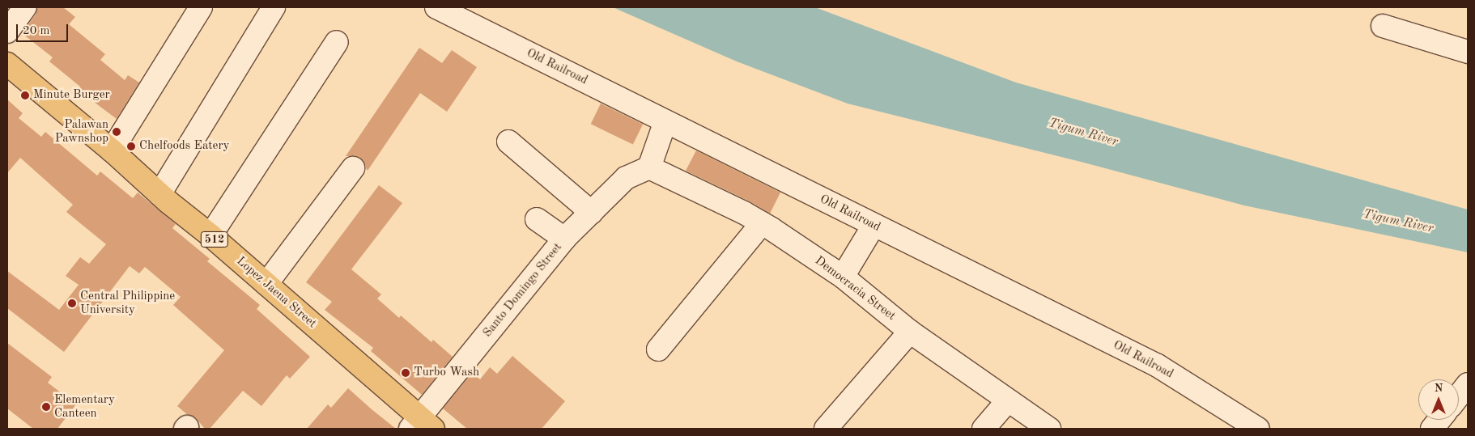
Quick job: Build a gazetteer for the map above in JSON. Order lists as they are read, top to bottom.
{
  "streets": {
    "main road": ["512", "Lopez Jaena Street"],
    "street": ["Old Railroad", "Democracia Street", "Santo Domingo Street"]
  },
  "crossings": [
    ["Democracia Street", "Santo Domingo Street"],
    ["Santo Domingo Street", "Lopez Jaena Street"]
  ],
  "water": ["Tigum River"],
  "places": [
    "Minute Burger",
    "Palawan Pawnshop",
    "Chelfoods Eatery",
    "Central Philippine University",
    "Turbo Wash",
    "Elementary Canteen"
  ],
  "scale_bar": "20 m",
  "north": "top"
}
